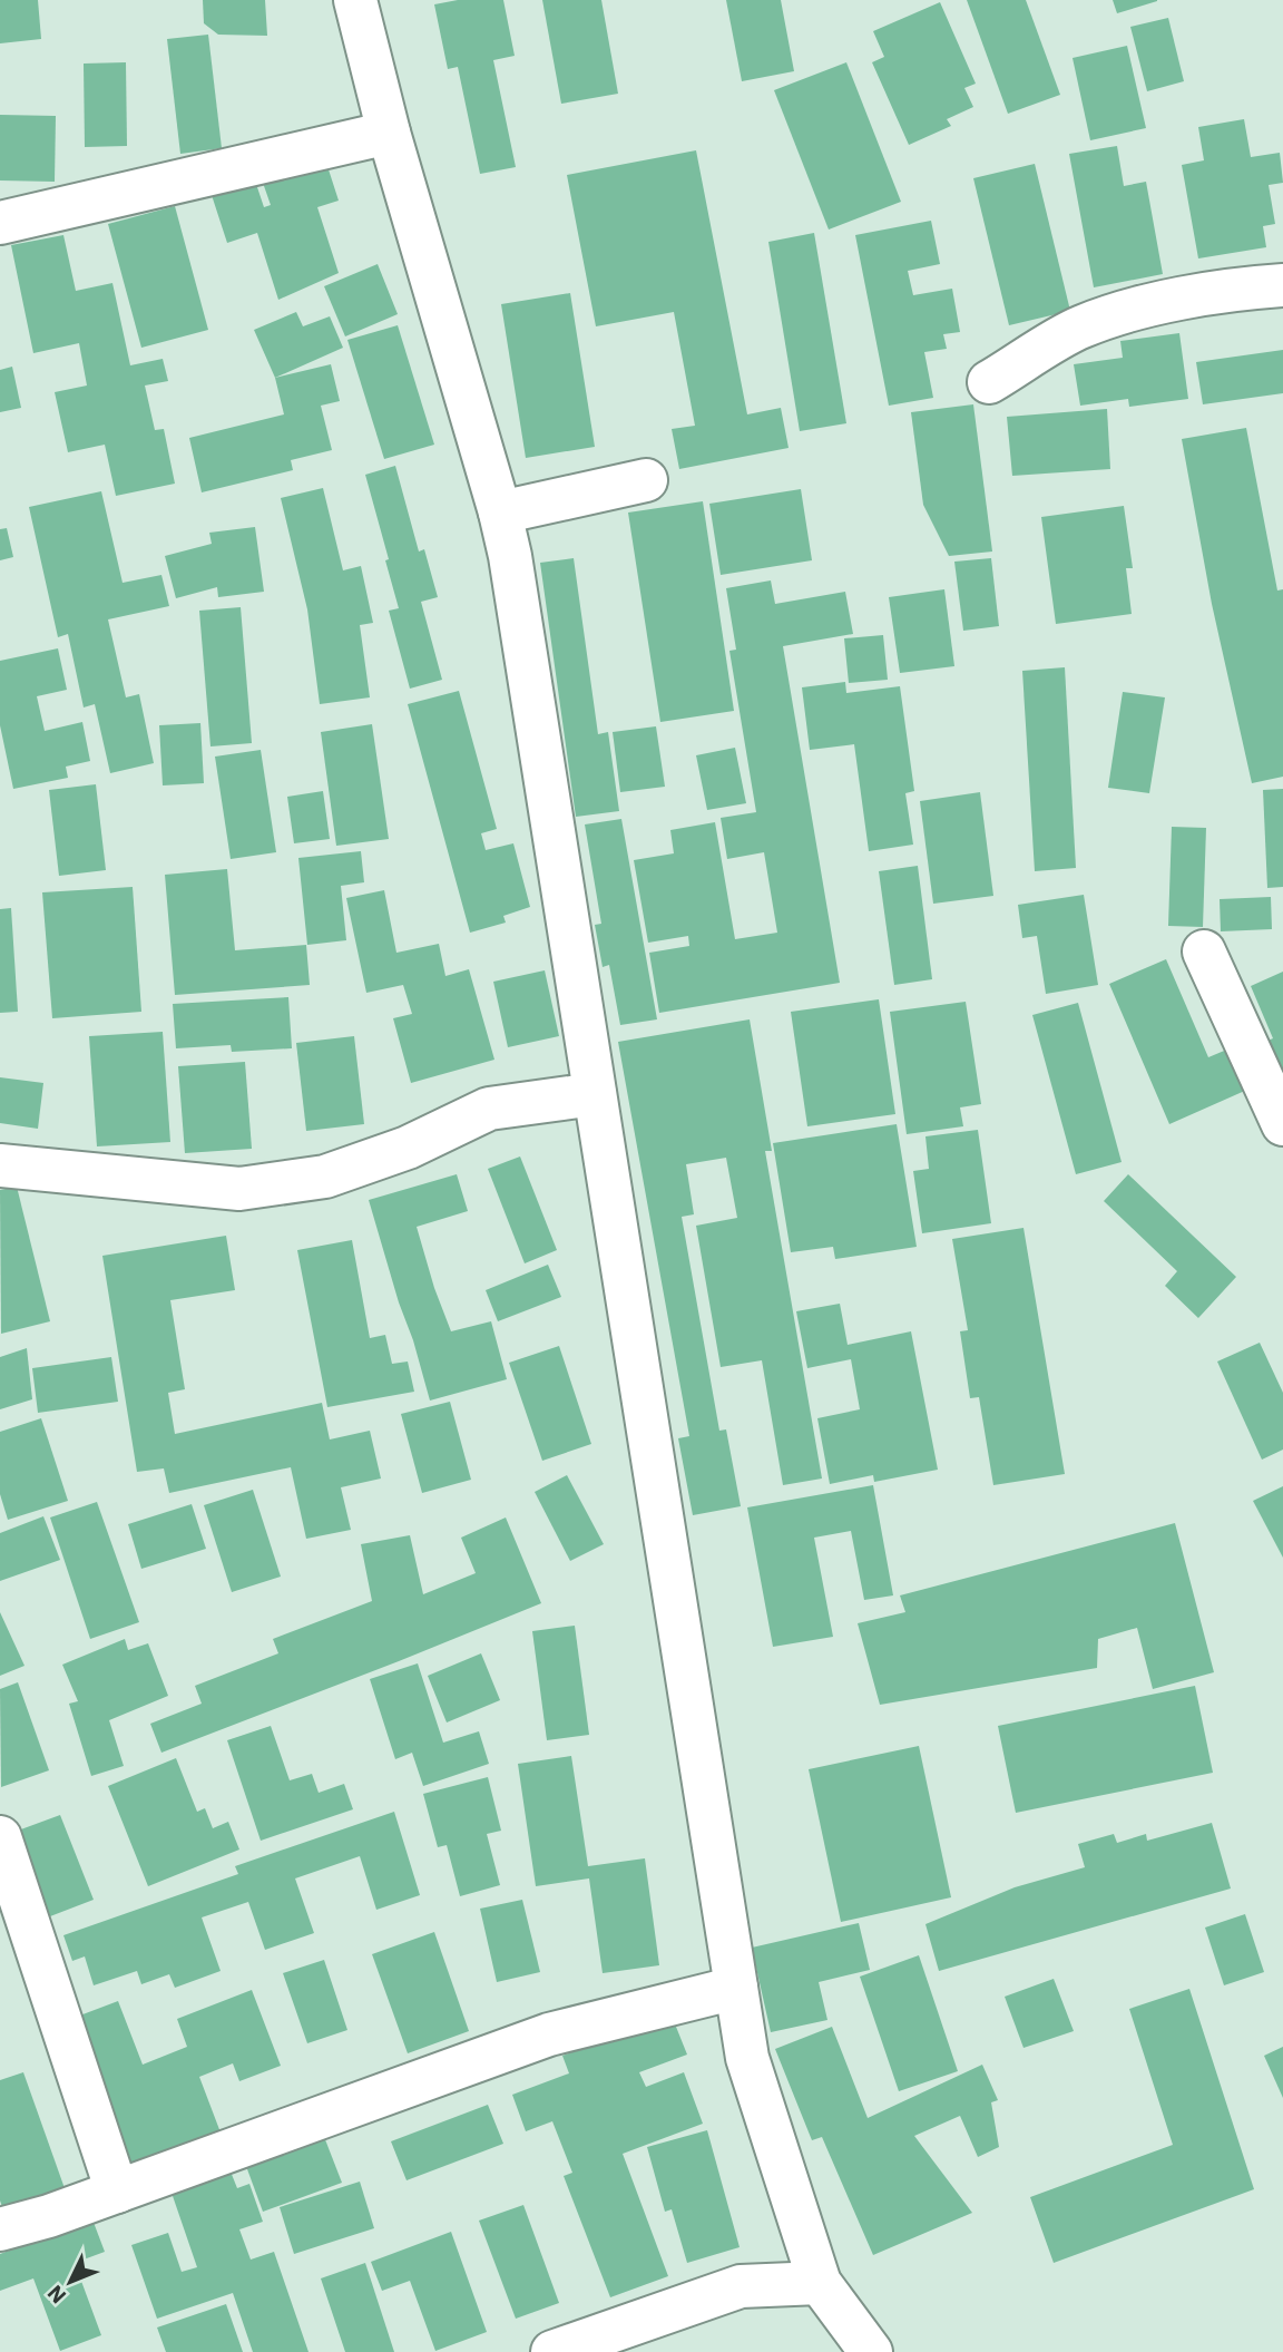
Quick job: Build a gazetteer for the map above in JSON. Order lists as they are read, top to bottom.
{
  "north": "bottom left"
}
